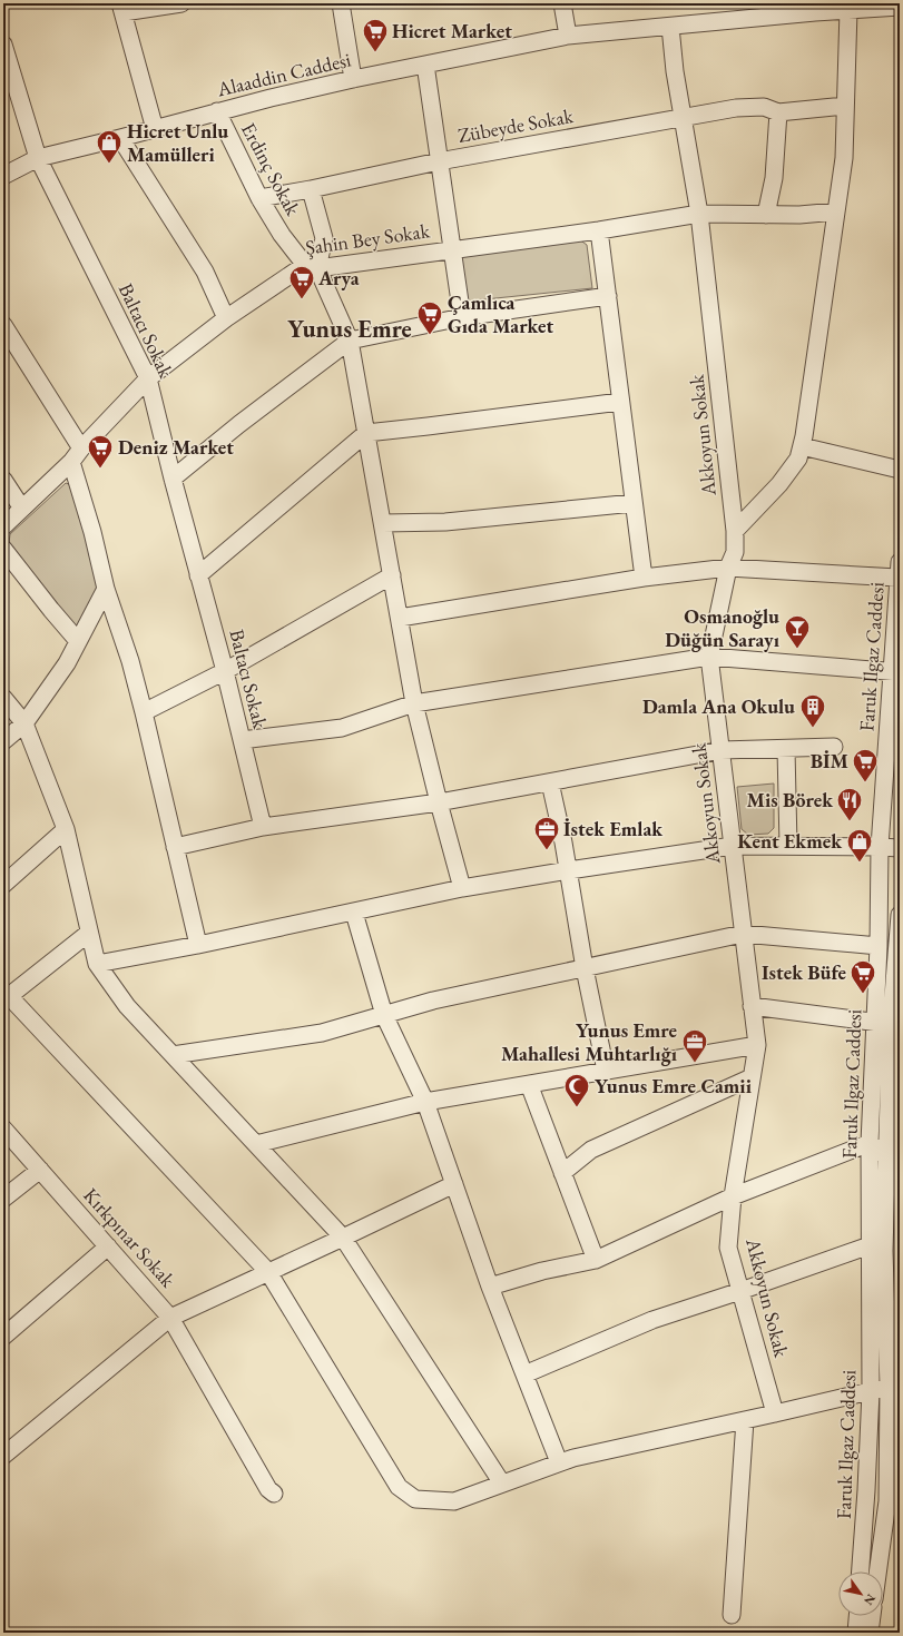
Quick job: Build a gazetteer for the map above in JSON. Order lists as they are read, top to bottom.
{
  "streets": {
    "street": [
      "Alaaddin Caddesi",
      "Zübeyde Sokak",
      "Erdinç Sokak",
      "Şahin Bey Sokak",
      "Baltacı Sokak",
      "Akkoyun Sokak",
      "Faruk Ilgaz Caddesi",
      "Kırkpınar Sokak"
    ]
  },
  "crossings": [
    ["Alaaddin Caddesi", "Erdinç Sokak"],
    ["Alaaddin Caddesi", "Baltacı Sokak"],
    ["Alaaddin Caddesi", "Akkoyun Sokak"],
    ["Zübeyde Sokak", "Erdinç Sokak"],
    ["Zübeyde Sokak", "Akkoyun Sokak"],
    ["Erdinç Sokak", "Şahin Bey Sokak"],
    ["Şahin Bey Sokak", "Baltacı Sokak"],
    ["Şahin Bey Sokak", "Akkoyun Sokak"]
  ],
  "districts": ["Yunus Emre"],
  "places": {
    "supermarket": [
      "Hicret Market",
      "Arya",
      "Çamlıca Gıda Market",
      "Deniz Market",
      "BİM",
      "Istek Büfe"
    ],
    "shop": ["Hicret Unlu Mamülleri", "Kent Ekmek"],
    "bar": ["Osmanoğlu Düğün Sarayı"],
    "building": ["Damla Ana Okulu"],
    "restaurant": ["Mis Börek"],
    "office": ["İstek Emlak", "Yunus Emre Mahallesi Muhtarlığı"],
    "mosque": ["Yunus Emre Camii"]
  },
  "north": "bottom right"
}
